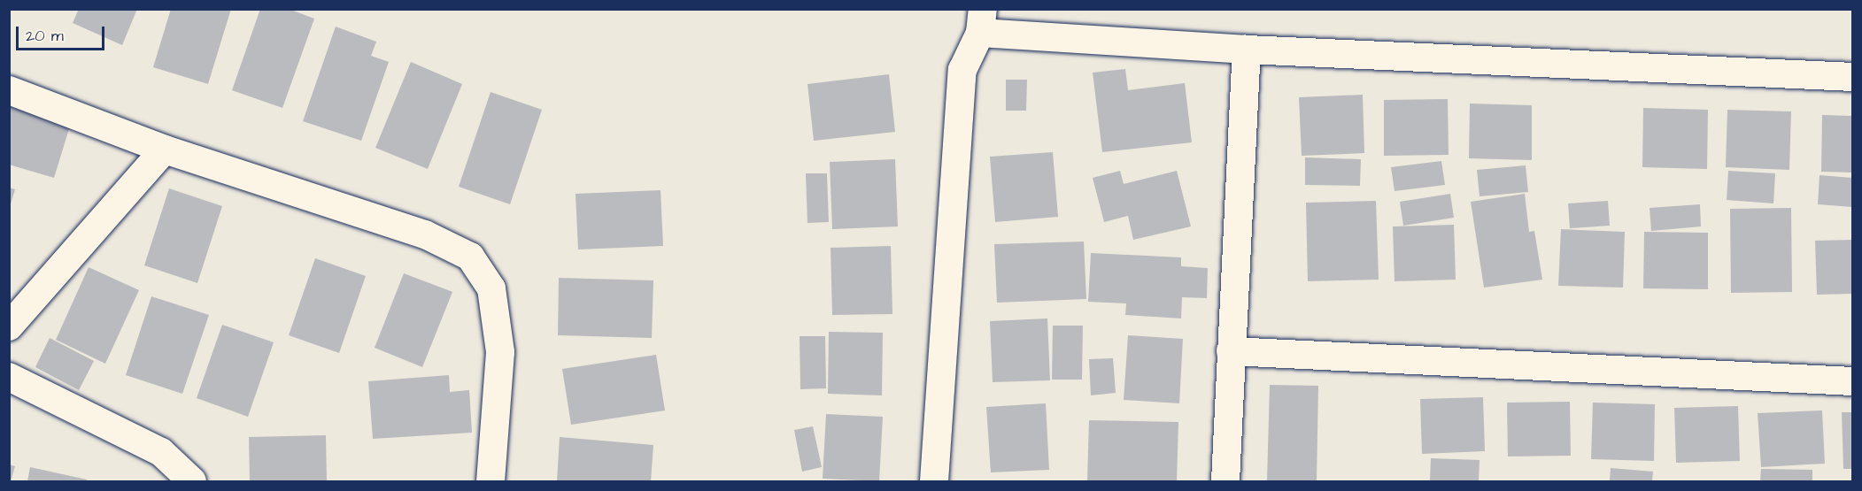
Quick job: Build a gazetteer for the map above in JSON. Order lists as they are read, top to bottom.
{
  "scale_bar": "20 m"
}
